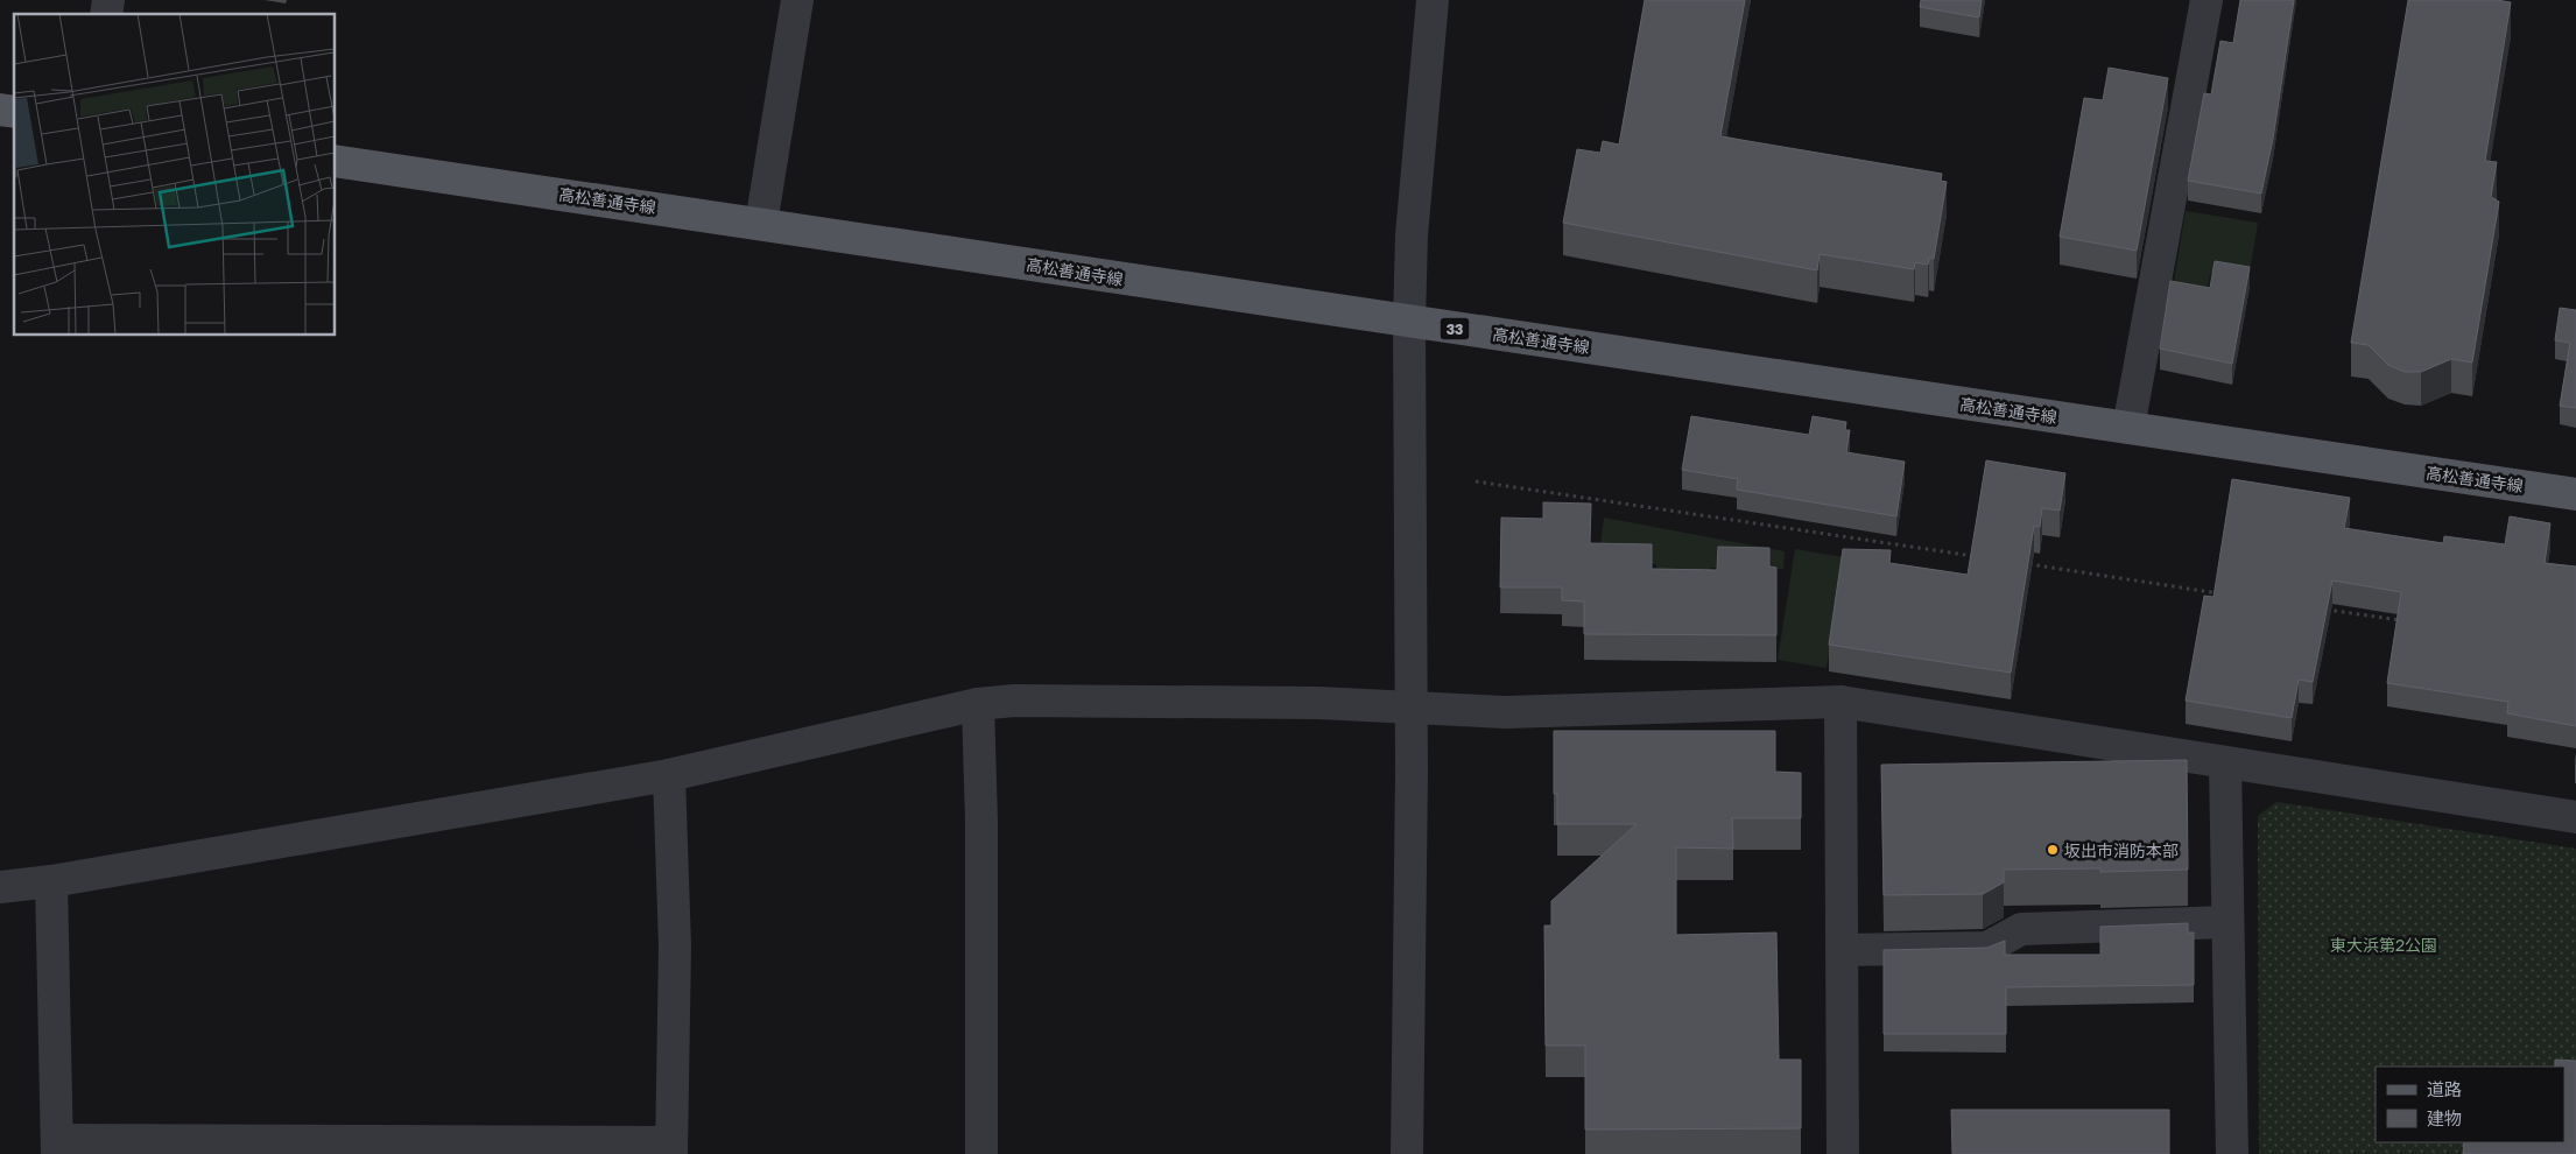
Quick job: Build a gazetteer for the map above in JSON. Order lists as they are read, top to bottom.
{
  "streets": {
    "main road": ["高松善通寺線", "33"]
  },
  "parks": ["東大浜第2公園"],
  "places": ["坂出市消防本部"],
  "legend": ["道路", "建物"]
}
